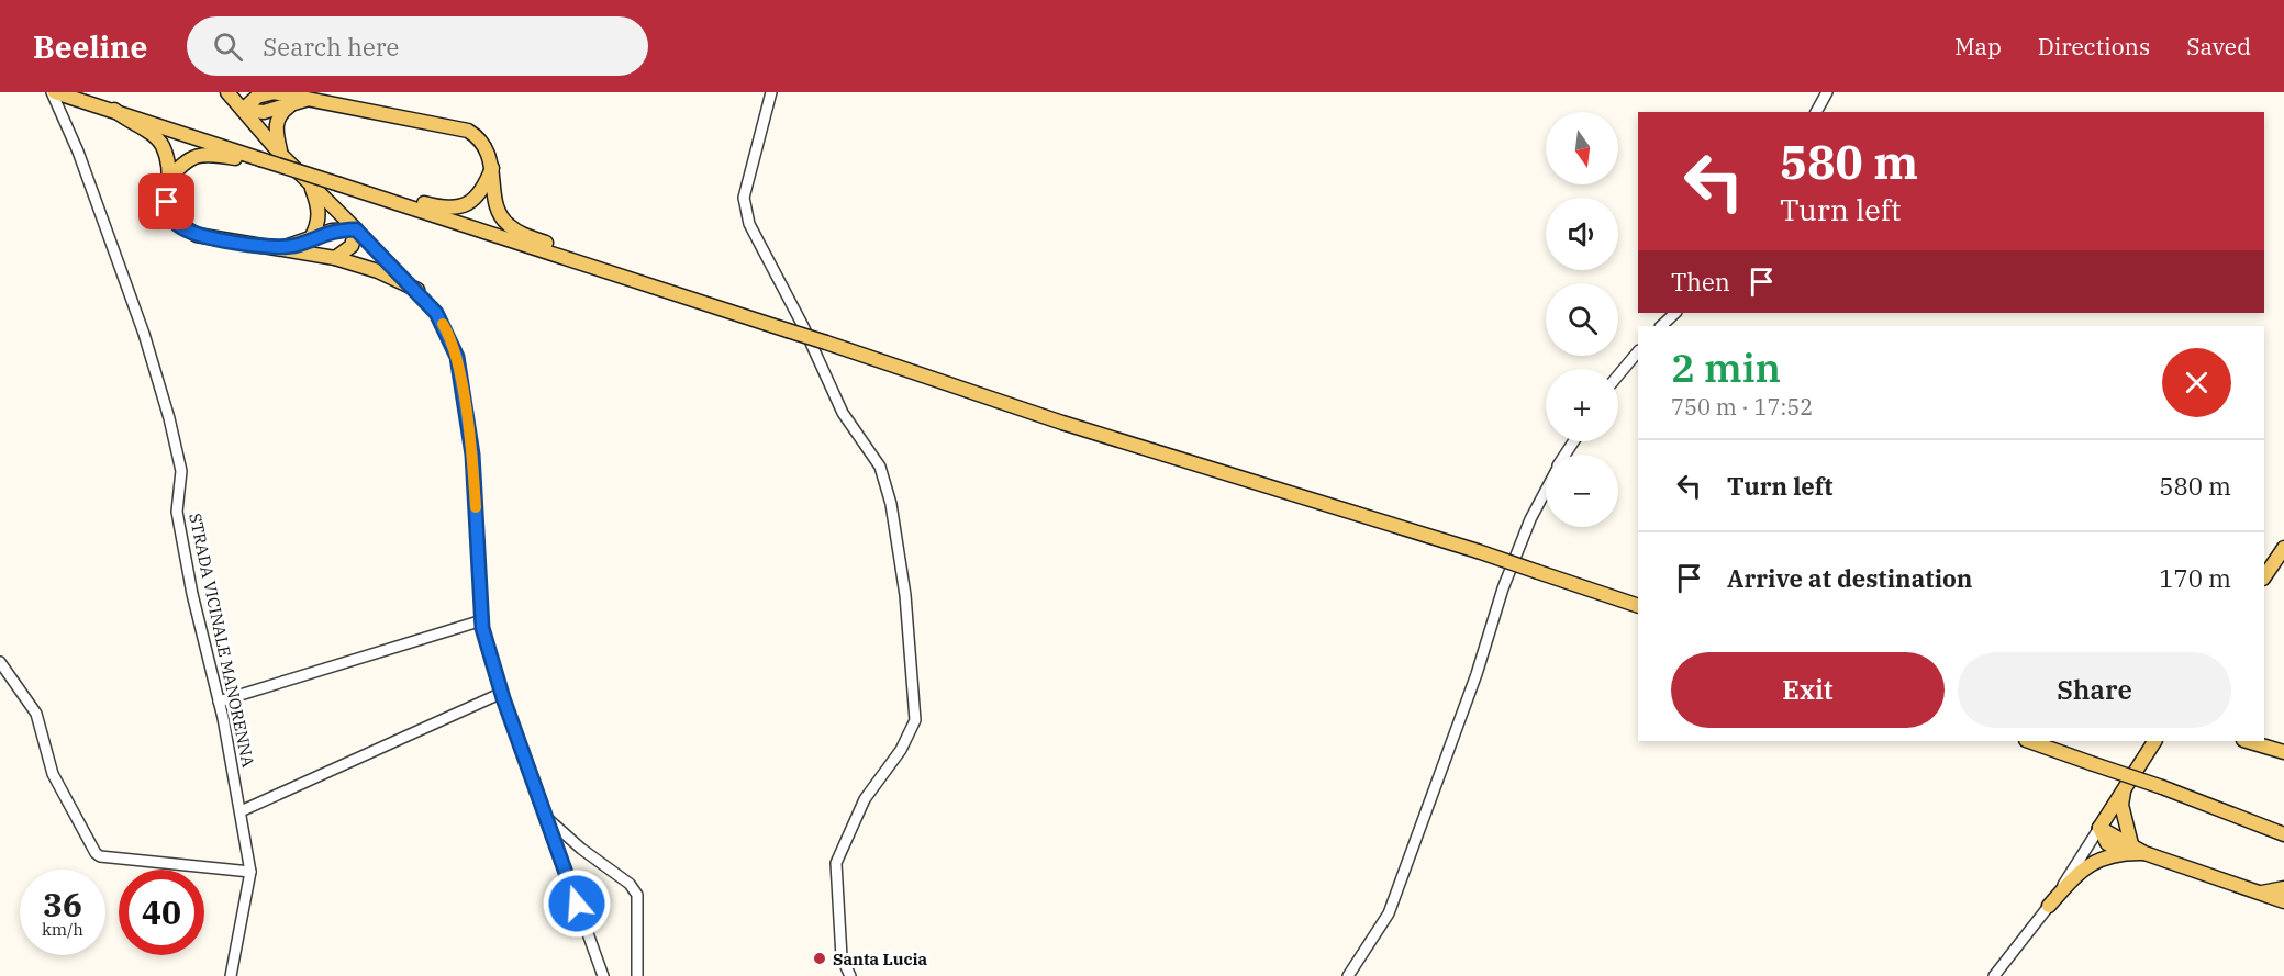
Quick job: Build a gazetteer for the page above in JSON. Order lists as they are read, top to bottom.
{
  "streets": {
    "street": ["STRADA VICINALE MANORENNA"]
  },
  "places": ["Santa Lucia"],
  "north": "bottom",
  "page": {
    "header": "Beeline",
    "search": "Search here",
    "nav": ["Map", "Directions", "Saved"],
    "map_buttons": ["+", "−"],
    "turn": ["580 m", "Turn left"],
    "then": "Then",
    "heading": ["2 min", "750 m · 17:52"],
    "list": [
      {
        "name": "Turn left",
        "value": "580 m"
      },
      {
        "name": "Arrive at destination",
        "value": "170 m"
      }
    ],
    "buttons": ["Exit", "Share"],
    "speed": "36 km/h",
    "limit": "40"
  }
}
